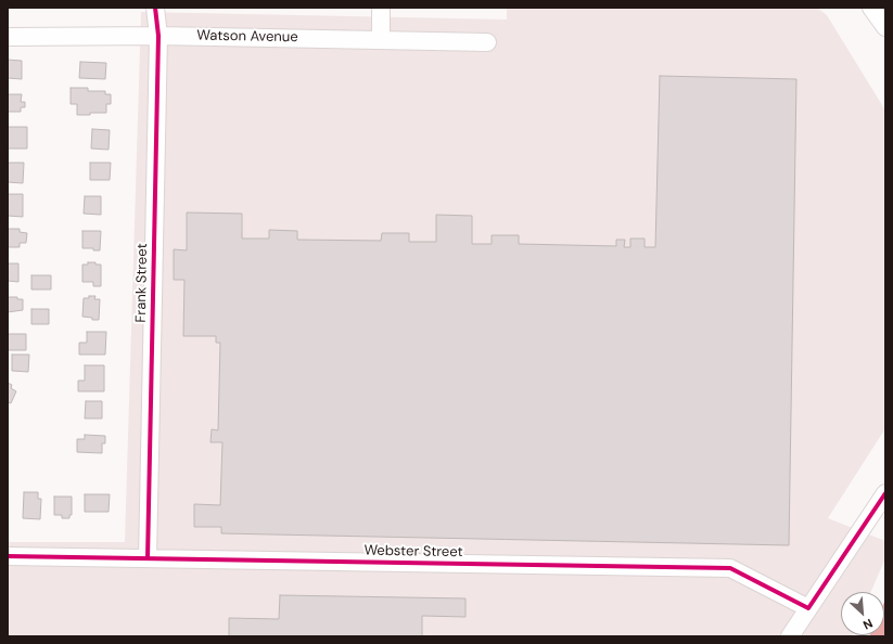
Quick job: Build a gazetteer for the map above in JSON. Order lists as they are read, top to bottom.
{
  "streets": {
    "street": ["Watson Avenue", "Frank Street", "Webster Street"]
  },
  "crossings": [
    ["Watson Avenue", "Frank Street"],
    ["Frank Street", "Webster Street"]
  ],
  "north": "bottom right"
}
